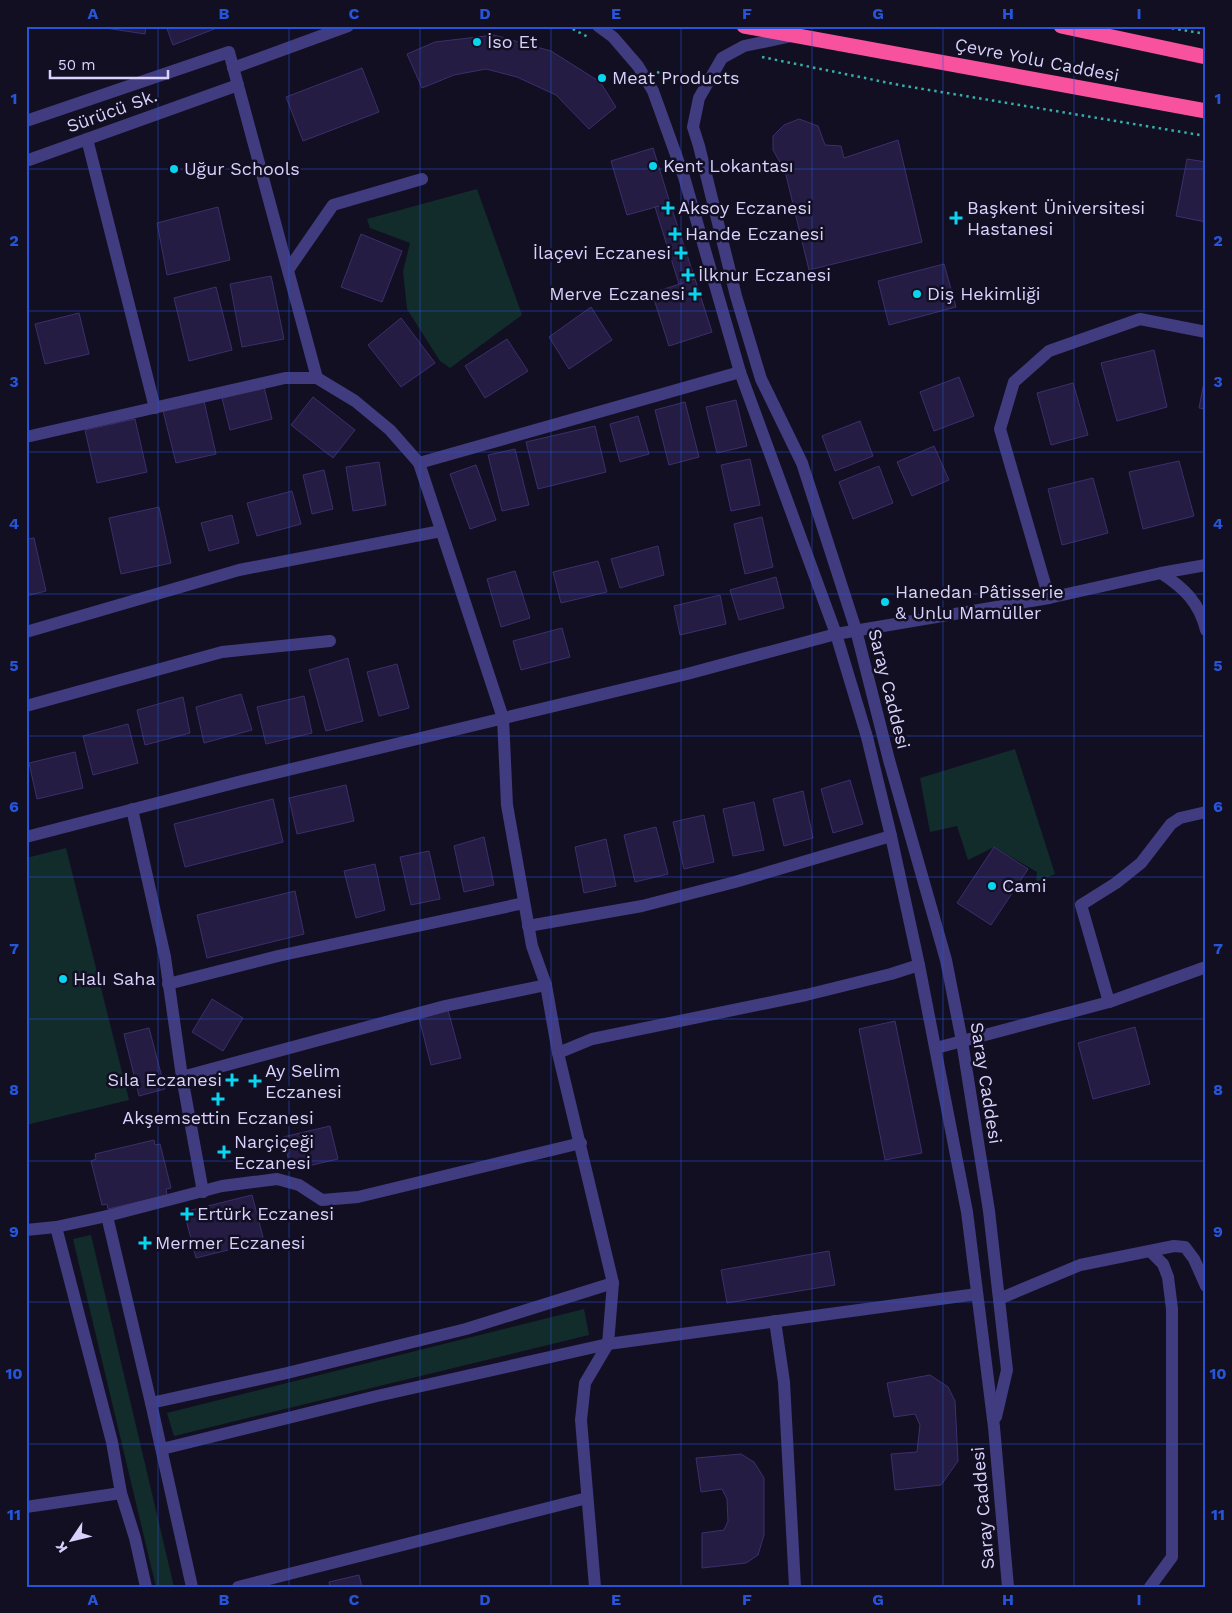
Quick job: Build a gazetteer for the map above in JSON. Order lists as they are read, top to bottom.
{
  "streets": {
    "highway": ["Çevre Yolu Caddesi"],
    "street": ["Sürücü Sk.", "Saray Caddesi"]
  },
  "crossings": [
    ["Çevre Yolu Caddesi", "Saray Caddesi"]
  ],
  "places": {
    "other": [
      "İso Et",
      "Meat Products",
      "Kent Lokantası",
      "Uğur Schools",
      "Diş Hekimliği",
      "Hanedan Pâtisserie & Unlu Mamüller",
      "Cami",
      "Halı Saha"
    ],
    "health": [
      "Aksoy Eczanesi",
      "Başkent Üniversitesi Hastanesi",
      "Hande Eczanesi",
      "İlaçevi Eczanesi",
      "İlknur Eczanesi",
      "Merve Eczanesi",
      "Sıla Eczanesi",
      "Ay Selim Eczanesi",
      "Akşemsettin Eczanesi",
      "Narçiçeği Eczanesi",
      "Ertürk Eczanesi",
      "Mermer Eczanesi"
    ]
  },
  "scale_bar": "50 m",
  "north": "bottom left",
  "grid": {
    "columns": [
      "A",
      "B",
      "C",
      "D",
      "E",
      "F",
      "G",
      "H",
      "I"
    ],
    "rows": [
      "1",
      "2",
      "3",
      "4",
      "5",
      "6",
      "7",
      "8",
      "9",
      "10",
      "11"
    ]
  }
}
